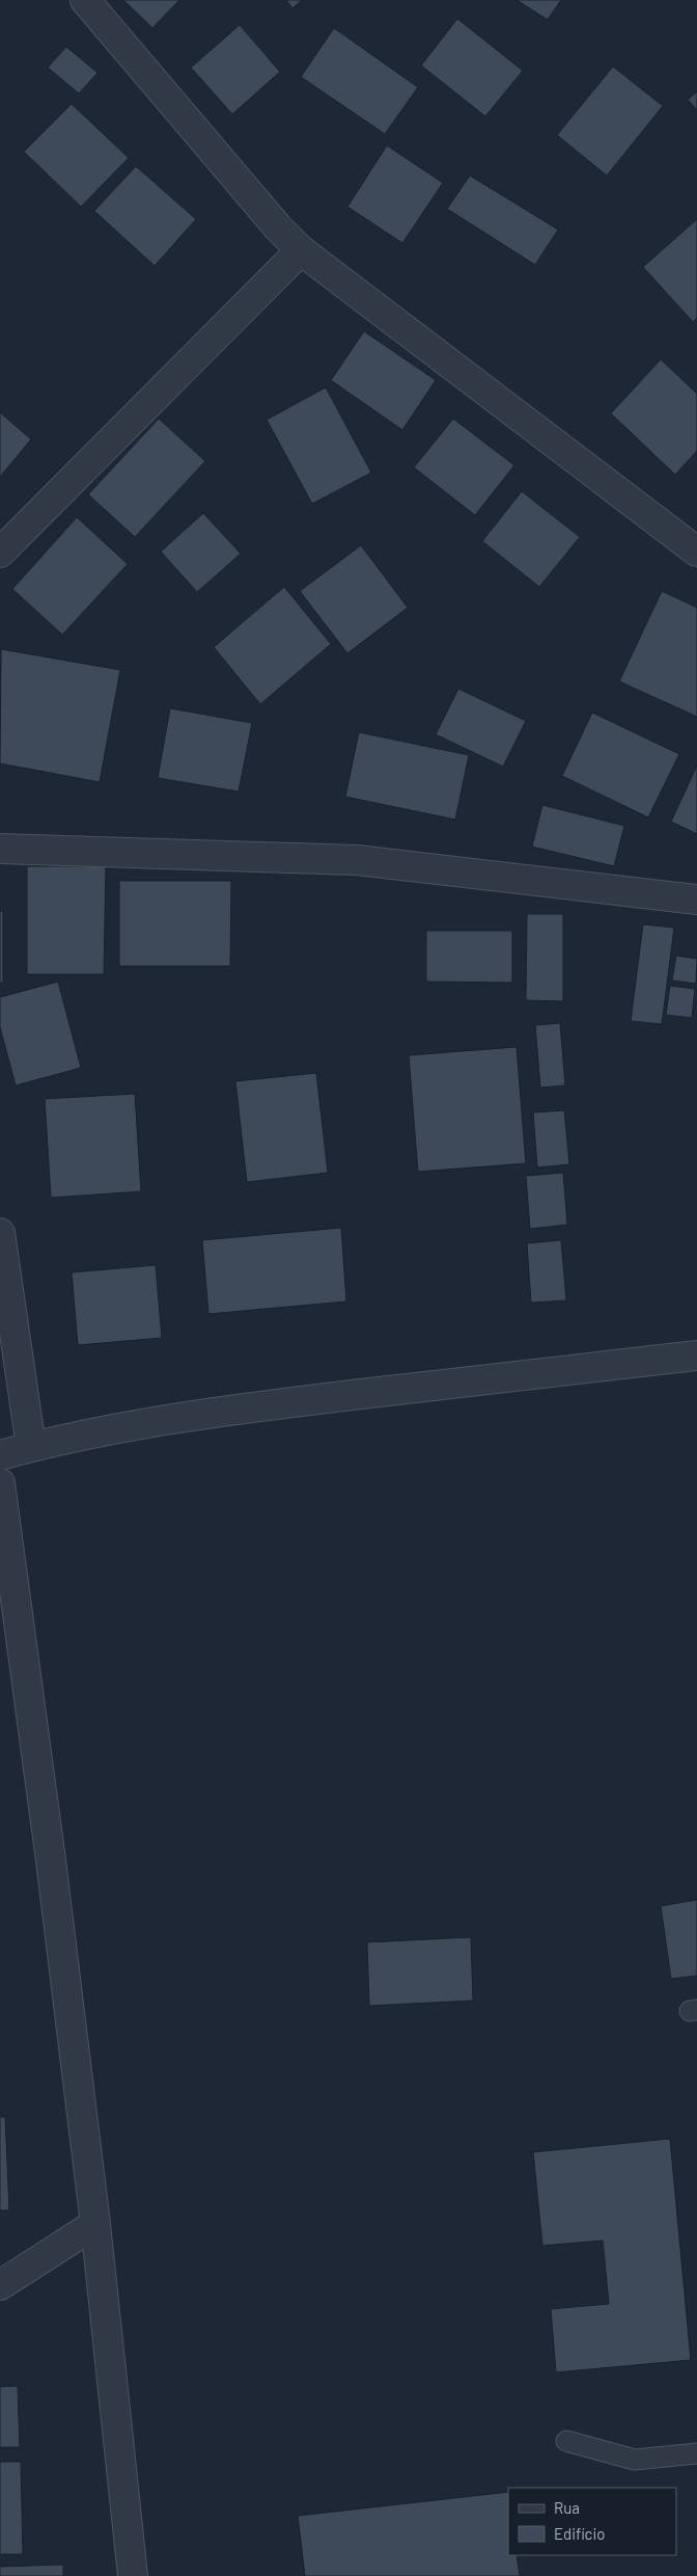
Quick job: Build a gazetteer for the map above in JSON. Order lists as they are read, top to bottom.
{
  "legend": ["Rua", "Edifício"]
}
